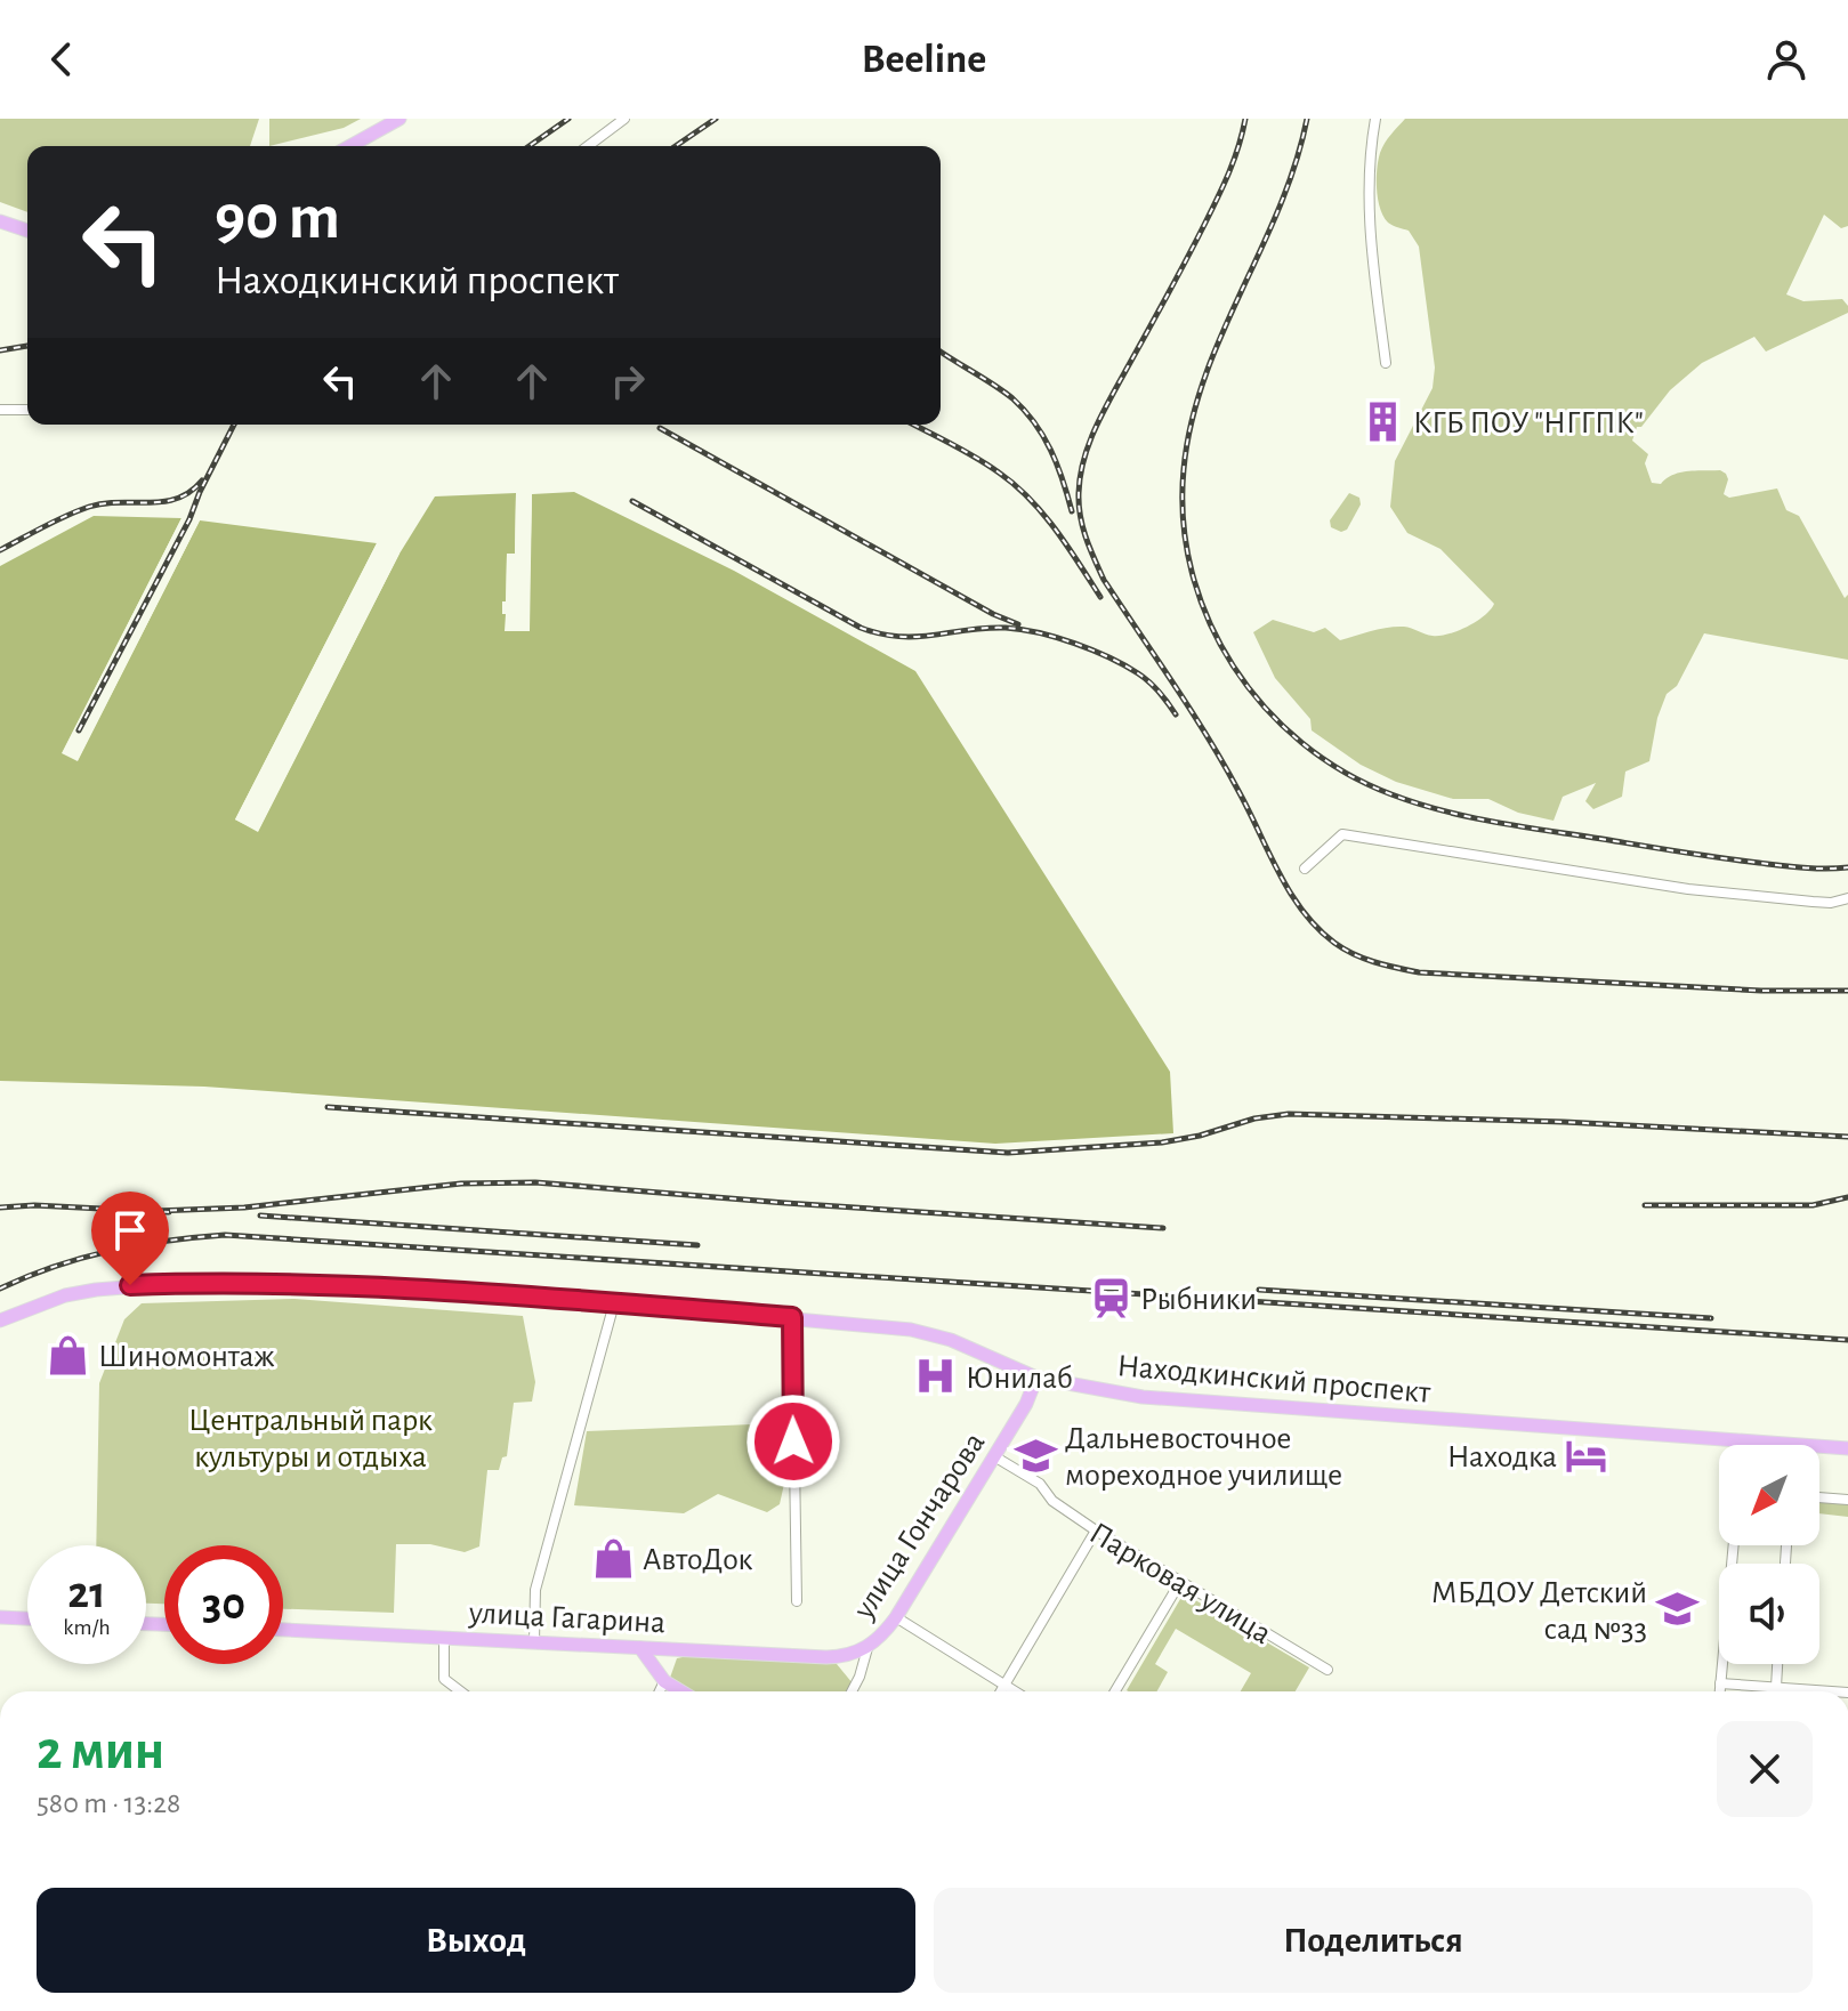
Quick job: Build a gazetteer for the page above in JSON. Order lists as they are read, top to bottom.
{
  "streets": {
    "main road": ["Находкинский проспект", "улица Гончарова", "улица Гагарина"],
    "street": ["Парковая улица"]
  },
  "crossings": [
    ["Находкинский проспект", "улица Гончарова"],
    ["улица Гончарова", "Парковая улица"],
    ["улица Гончарова", "улица Гагарина"]
  ],
  "parks": ["Центральный парк культуры и отдыха"],
  "places": {
    "building": ["КГБ ПОУ \"НГГПК\""],
    "station": ["Рыбники"],
    "shop": ["Шиномонтаж", "АвтоДок"],
    "hospital": ["Юнилаб"],
    "school or university": ["Дальневосточное мореходное училище", "МБДОУ Детский сад №33"],
    "hotel": ["Находка"]
  },
  "north": "bottom left",
  "page": {
    "header": "Beeline",
    "turn": ["90 m", "Находкинский проспект"],
    "speed": "21 km/h",
    "limit": "30",
    "heading": ["2 мин", "580 m · 13:28"],
    "buttons": ["Выход", "Поделиться"]
  }
}
